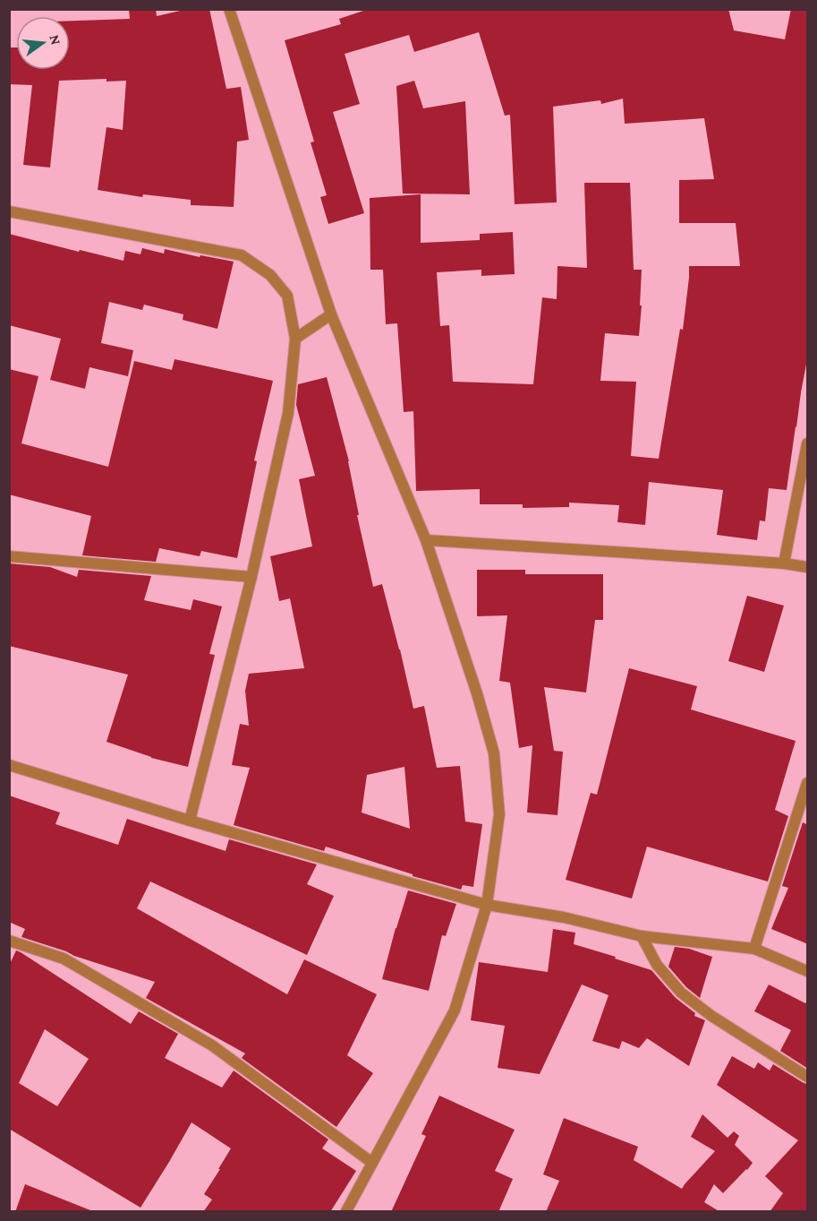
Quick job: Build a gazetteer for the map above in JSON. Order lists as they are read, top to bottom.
{
  "north": "right"
}
